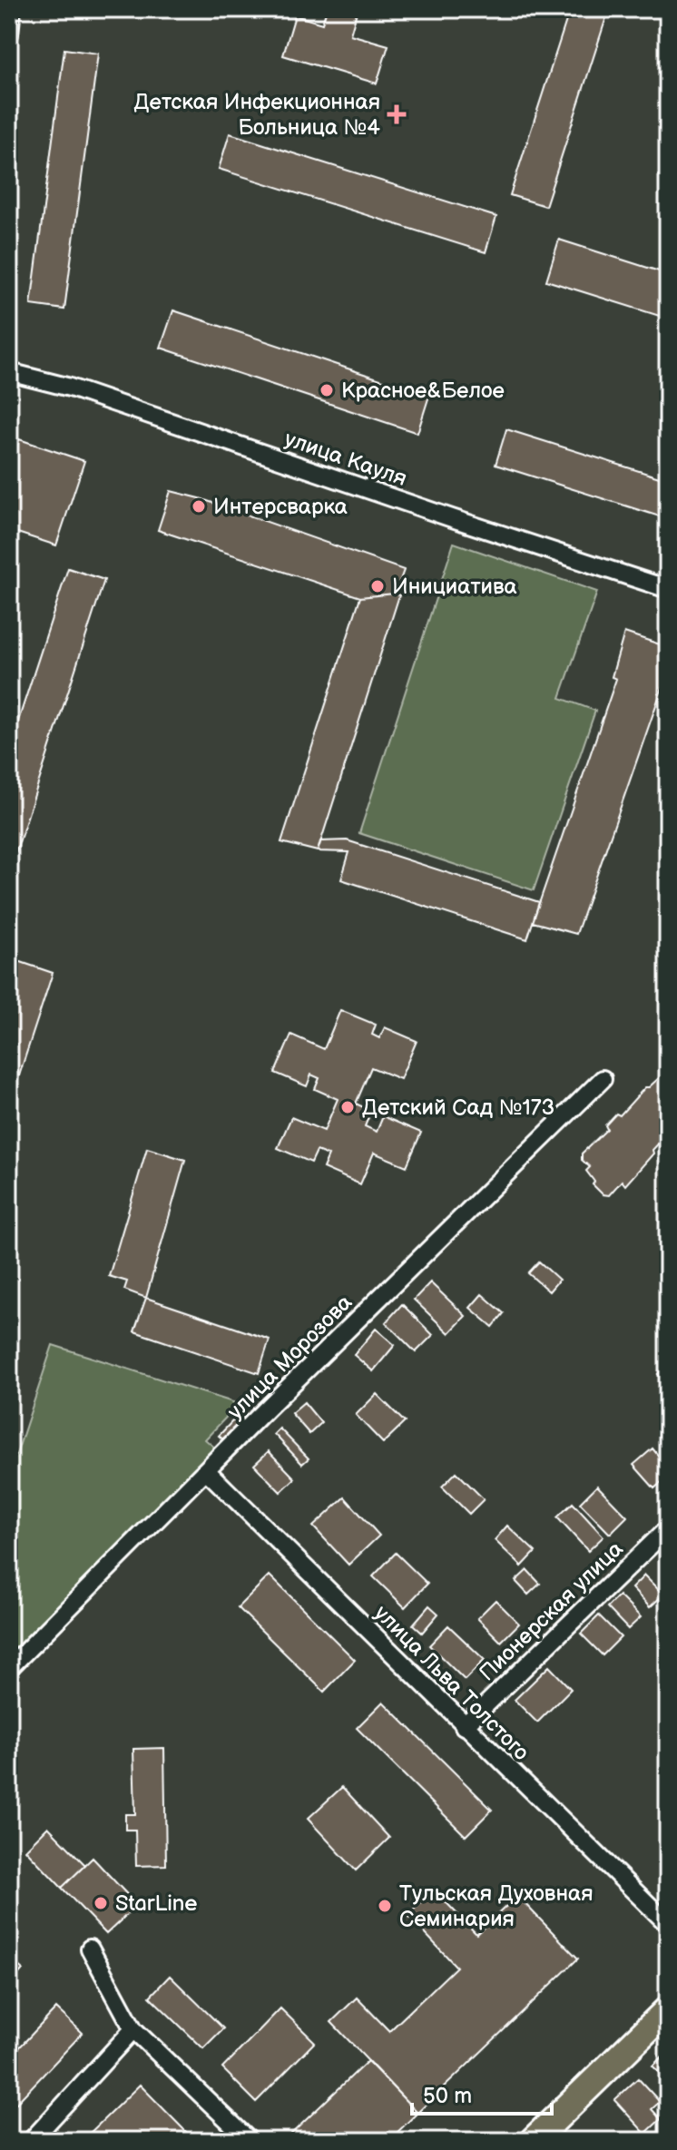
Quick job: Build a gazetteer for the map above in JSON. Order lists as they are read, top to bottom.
{
  "streets": {
    "street": [
      "улица Кауля",
      "улица Морозова",
      "Пионерская улица",
      "улица Льва Толстого"
    ]
  },
  "crossings": [
    ["улица Морозова", "улица Льва Толстого"],
    ["Пионерская улица", "улица Льва Толстого"]
  ],
  "places": {
    "health": ["Детская Инфекционная Больница №4"],
    "other": [
      "Красное&Белое",
      "Интерсварка",
      "Инициатива",
      "Детский Сад №173",
      "StarLine",
      "Тульская Духовная Семинария"
    ]
  },
  "scale_bar": "50 m"
}
